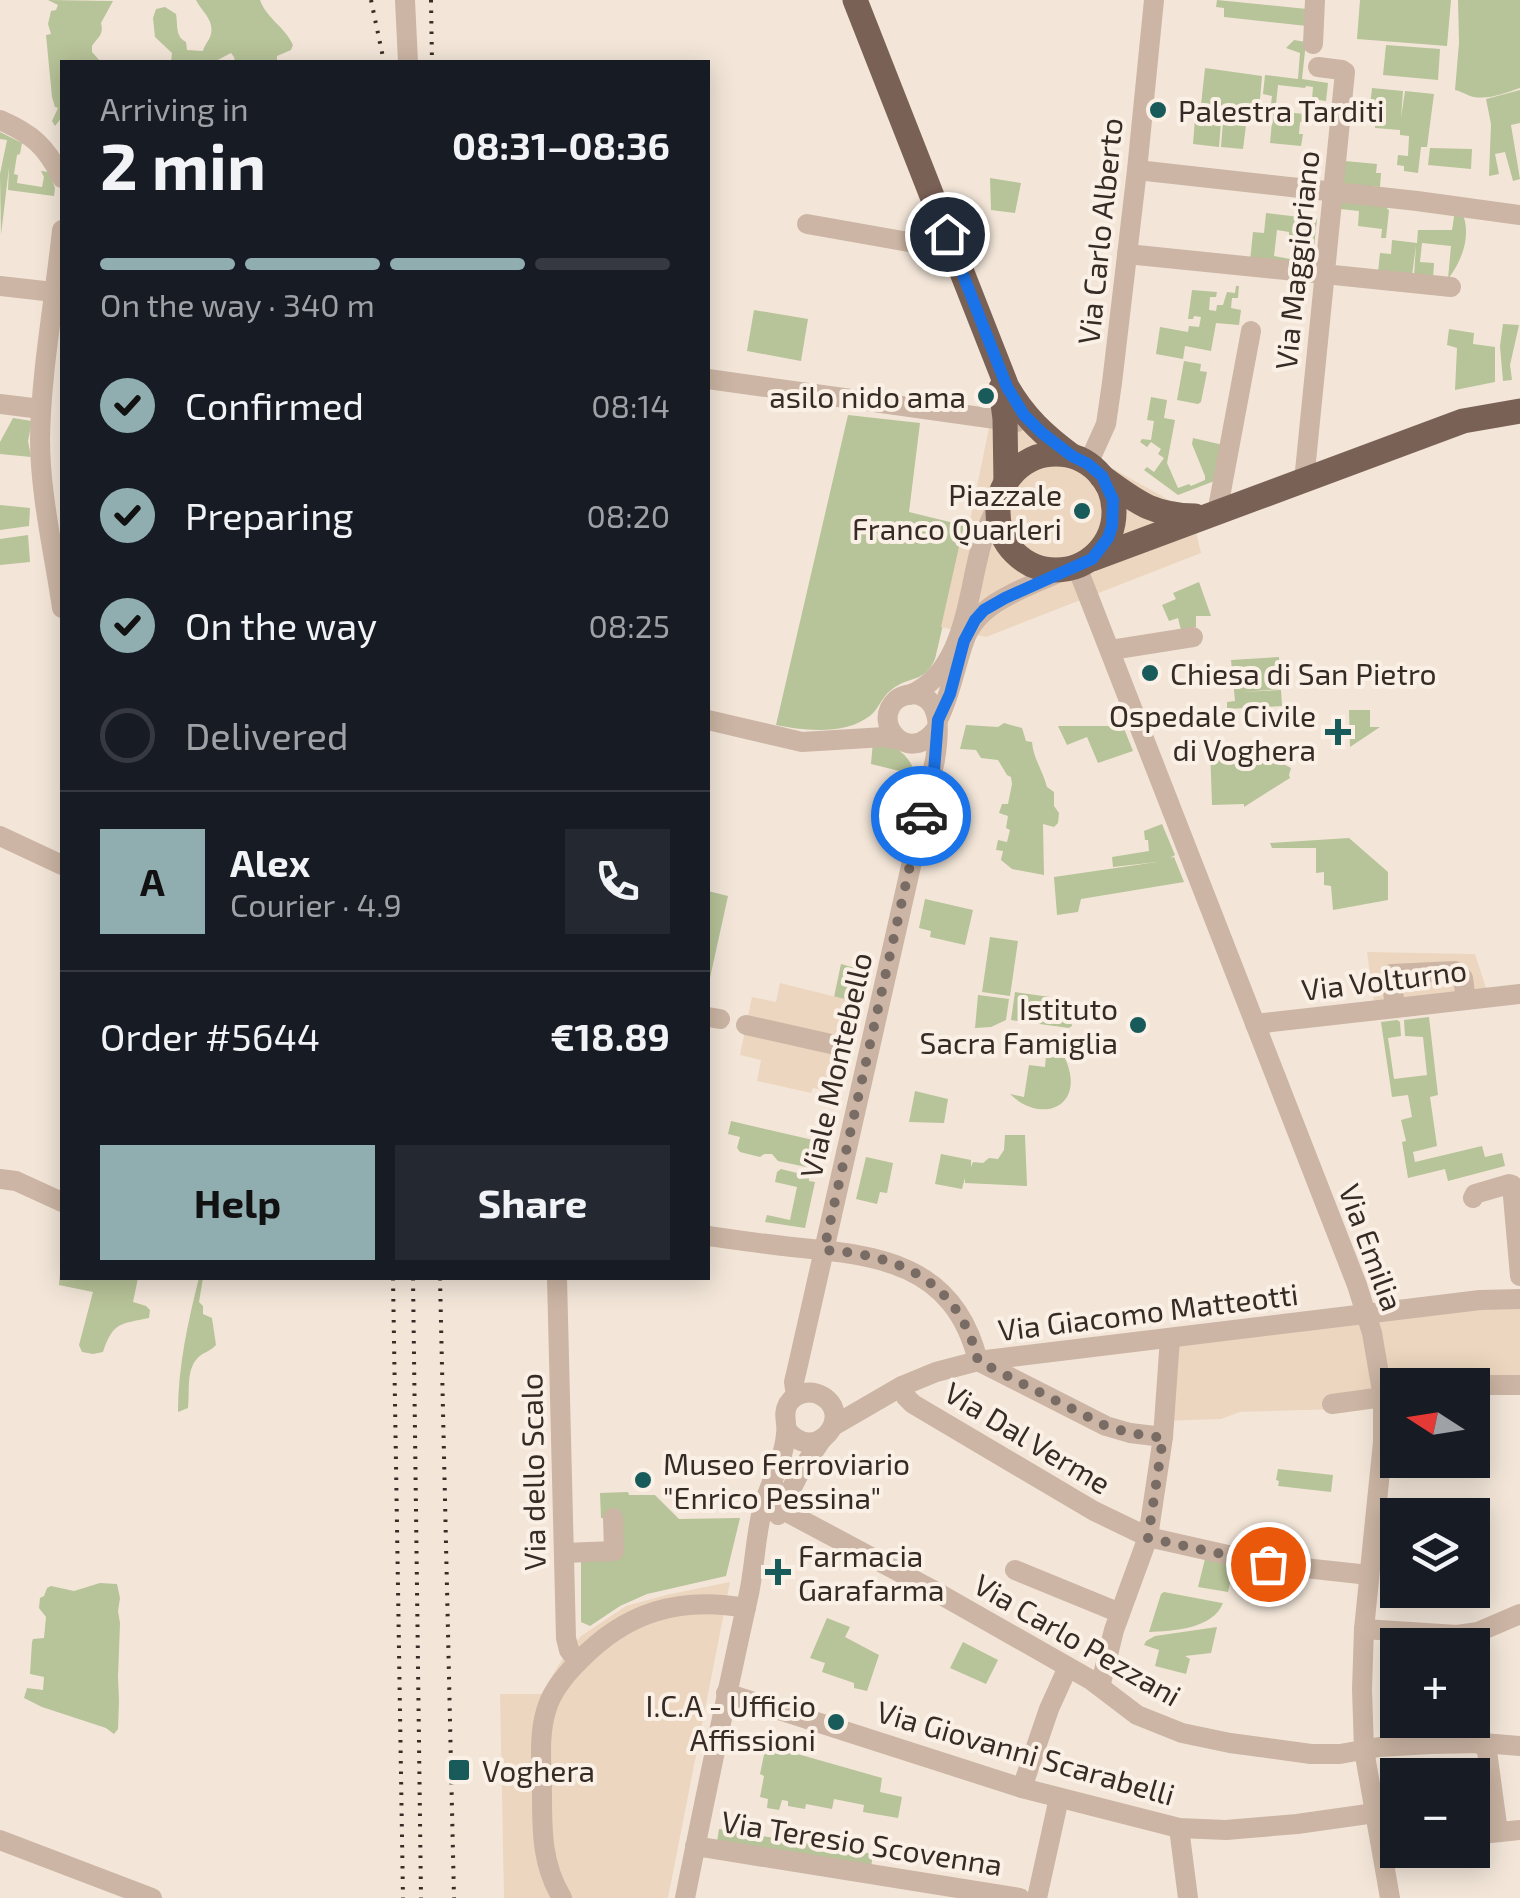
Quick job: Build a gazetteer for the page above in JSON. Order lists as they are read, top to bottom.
{
  "streets": {
    "street": [
      "Via Carlo Alberto",
      "Via Maggioriano",
      "Via Volturno",
      "Viale Montebello",
      "Via Emilia",
      "Via Giacomo Matteotti",
      "Via Dal Verme",
      "Via dello Scalo",
      "Via Carlo Pezzani",
      "Via Giovanni Scarabelli",
      "Via Teresio Scovenna"
    ]
  },
  "crossings": [
    ["Via Carlo Alberto", "Viale Montebello"],
    ["Via Carlo Alberto", "Via Emilia"],
    ["Via Volturno", "Via Emilia"],
    ["Viale Montebello", "Via Emilia"],
    ["Viale Montebello", "Via Giacomo Matteotti"],
    ["Via Emilia", "Via Giacomo Matteotti"],
    ["Via Emilia", "Via Dal Verme"],
    ["Via Emilia", "Via Carlo Pezzani"],
    ["Via Emilia", "Via Giovanni Scarabelli"],
    ["Via Giacomo Matteotti", "Via Dal Verme"],
    ["Via Giacomo Matteotti", "Via Carlo Pezzani"],
    ["Via Giacomo Matteotti", "Via Giovanni Scarabelli"],
    ["Via Giacomo Matteotti", "Via Teresio Scovenna"]
  ],
  "places": {
    "other": [
      "Palestra Tarditi",
      "asilo nido ama",
      "Piazzale Franco Quarleri",
      "Chiesa di San Pietro",
      "Istituto Sacra Famiglia",
      "Museo Ferroviario \"Enrico Pessina\"",
      "I.C.A - Ufficio Affissioni"
    ],
    "health": ["Ospedale Civile di Voghera", "Farmacia Garafarma"],
    "transit": ["Voghera"]
  },
  "north": "left",
  "page": {
    "heading": ["2 min", "Arriving in", "08:31–08:36"],
    "panel": [
      "Alex",
      "Courier · 4.9",
      "Order #5644",
      "€18.89"
    ],
    "bar": "On the way · 340 m",
    "list": [
      ["Confirmed", "08:14"],
      ["Preparing", "08:20"],
      ["On the way", "08:25"],
      "Delivered"
    ],
    "round": "A",
    "buttons": ["Help", "Share"],
    "map_buttons": ["+", "−"]
  }
}
